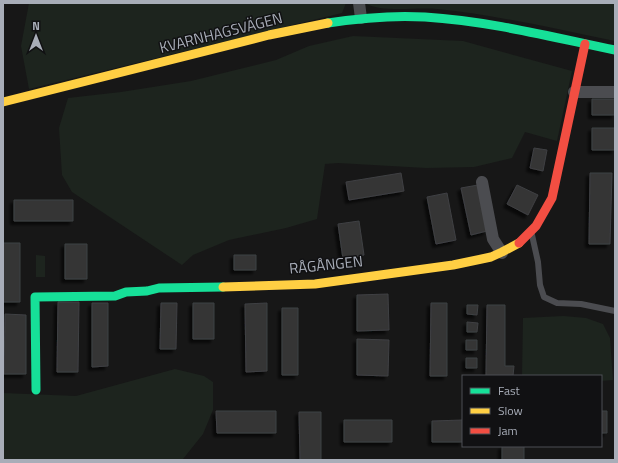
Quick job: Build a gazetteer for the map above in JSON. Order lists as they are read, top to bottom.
{
  "streets": {
    "street": ["KVARNHAGSVÄGEN", "RÅGÅNGEN"]
  },
  "crossings": [
    ["KVARNHAGSVÄGEN", "RÅGÅNGEN"]
  ],
  "legend": ["Fast", "Slow", "Jam"],
  "north": "top"
}
